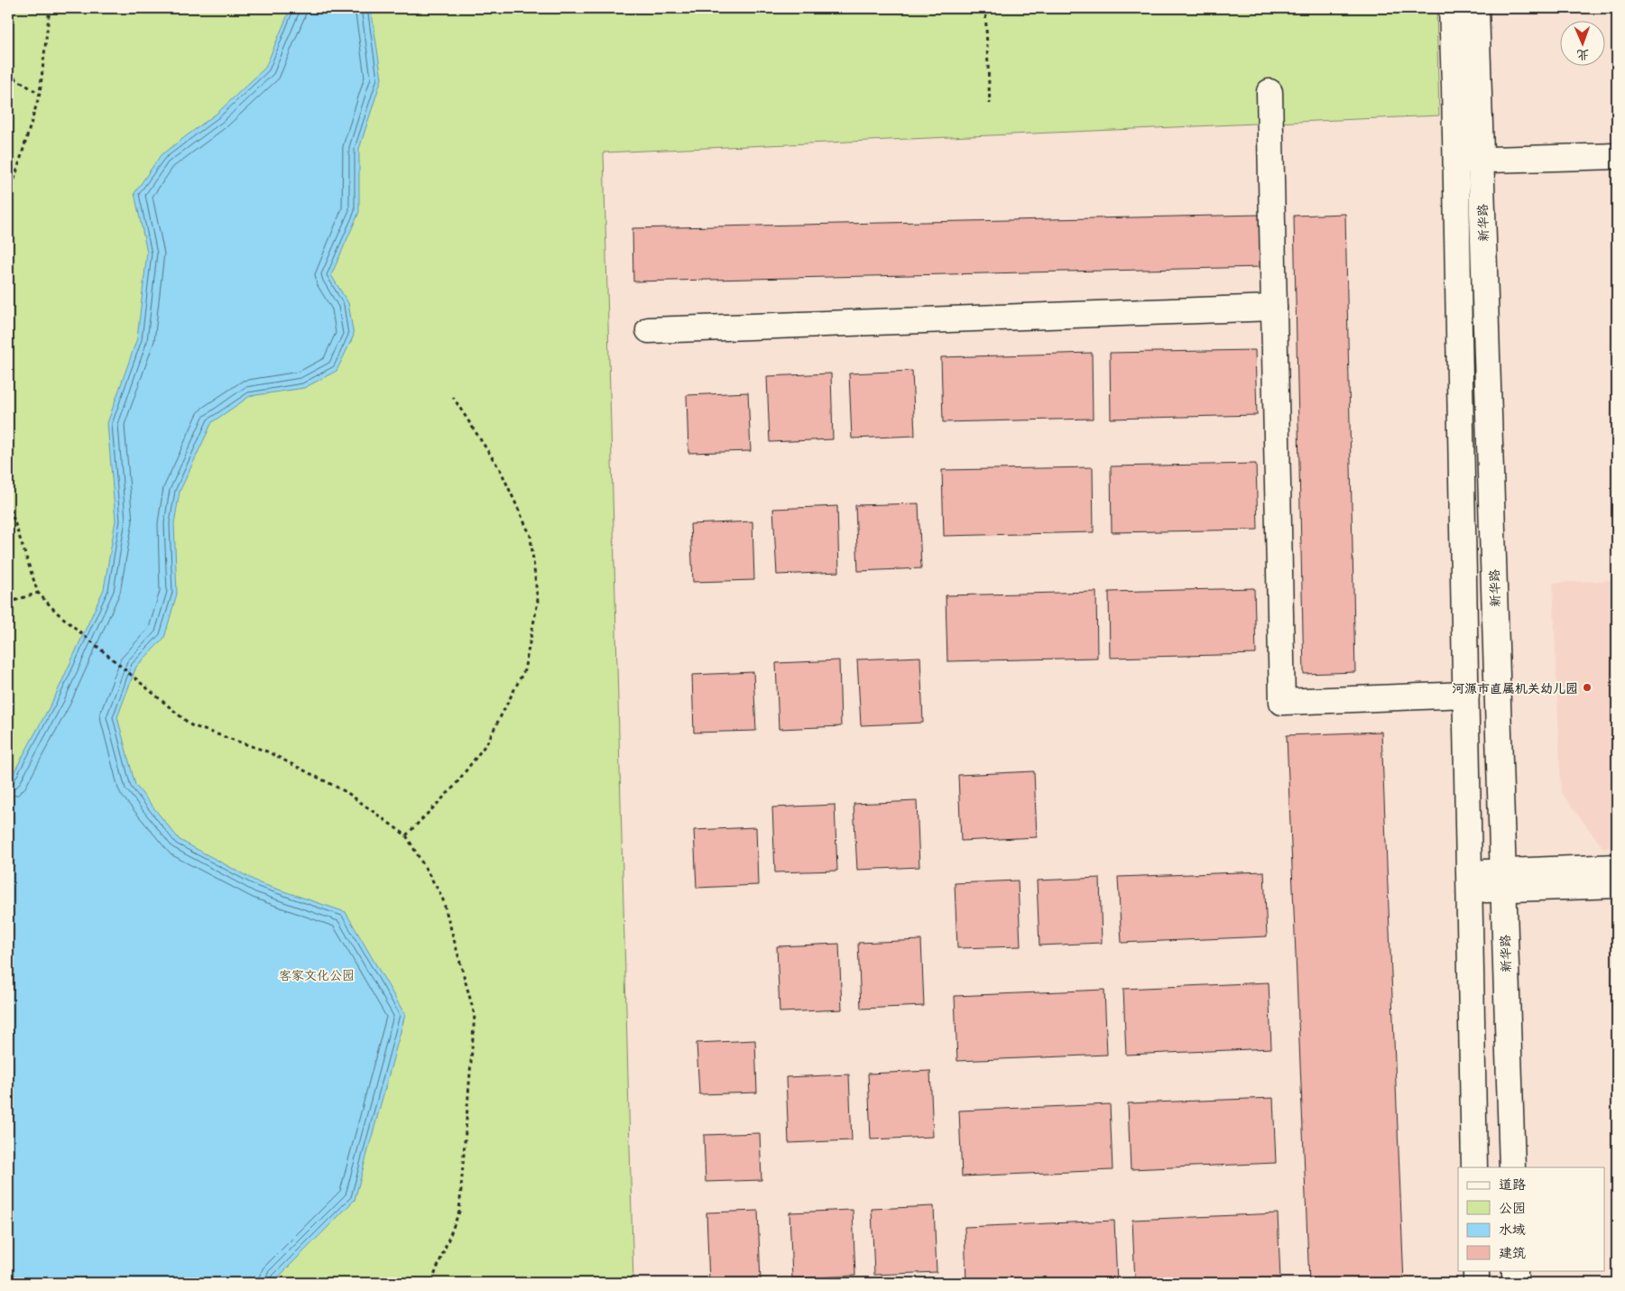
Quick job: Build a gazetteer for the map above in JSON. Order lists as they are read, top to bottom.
{
  "streets": {
    "street": ["新华路"]
  },
  "parks": ["客家文化公园"],
  "places": ["河源市直属机关幼儿园"],
  "legend": [
    "道路",
    "公园",
    "水域",
    "建筑"
  ],
  "north": "bottom"
}
